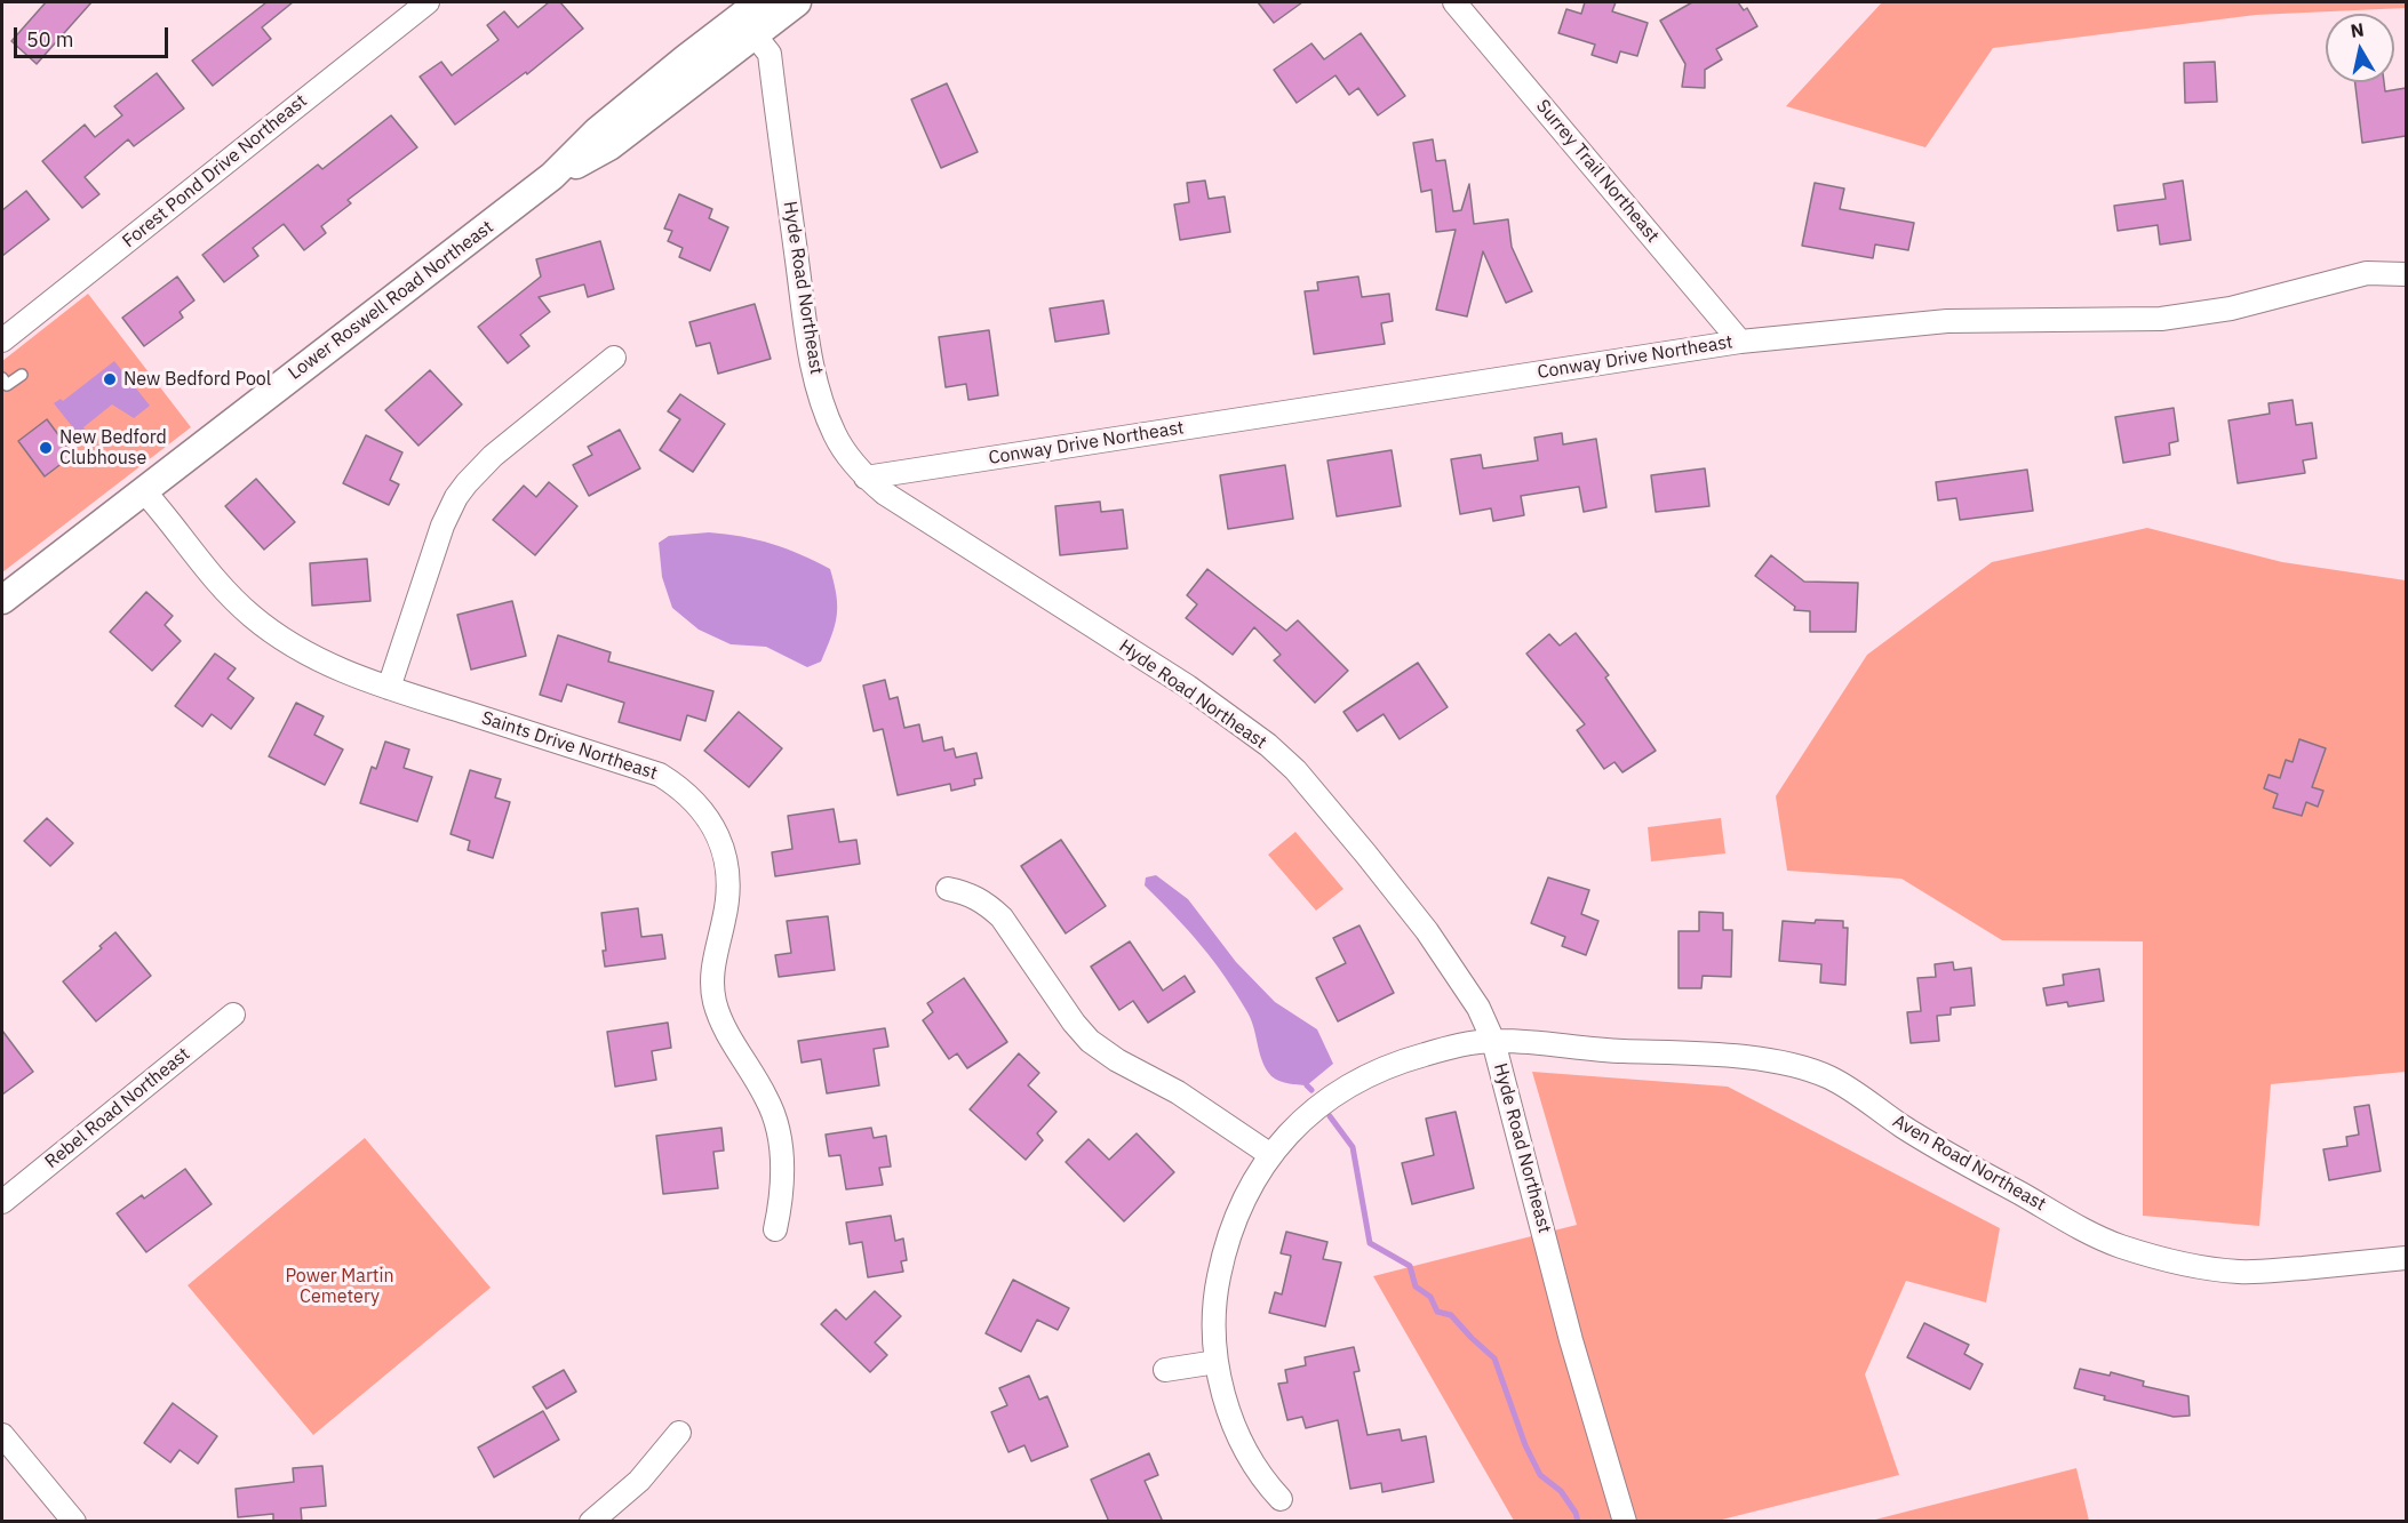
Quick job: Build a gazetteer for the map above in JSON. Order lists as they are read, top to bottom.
{
  "streets": {
    "street": [
      "Forest Pond Drive Northeast",
      "Surrey Trail Northeast",
      "Hyde Road Northeast",
      "Lower Roswell Road Northeast",
      "Conway Drive Northeast",
      "Saints Drive Northeast",
      "Rebel Road Northeast",
      "Aven Road Northeast"
    ]
  },
  "crossings": [
    ["Surrey Trail Northeast", "Conway Drive Northeast"],
    ["Hyde Road Northeast", "Lower Roswell Road Northeast"],
    ["Hyde Road Northeast", "Conway Drive Northeast"],
    ["Hyde Road Northeast", "Aven Road Northeast"],
    ["Lower Roswell Road Northeast", "Saints Drive Northeast"]
  ],
  "parks": ["Power Martin Cemetery"],
  "places": ["New Bedford Pool", "New Bedford Clubhouse"],
  "scale_bar": "50 m",
  "north": "top"
}
